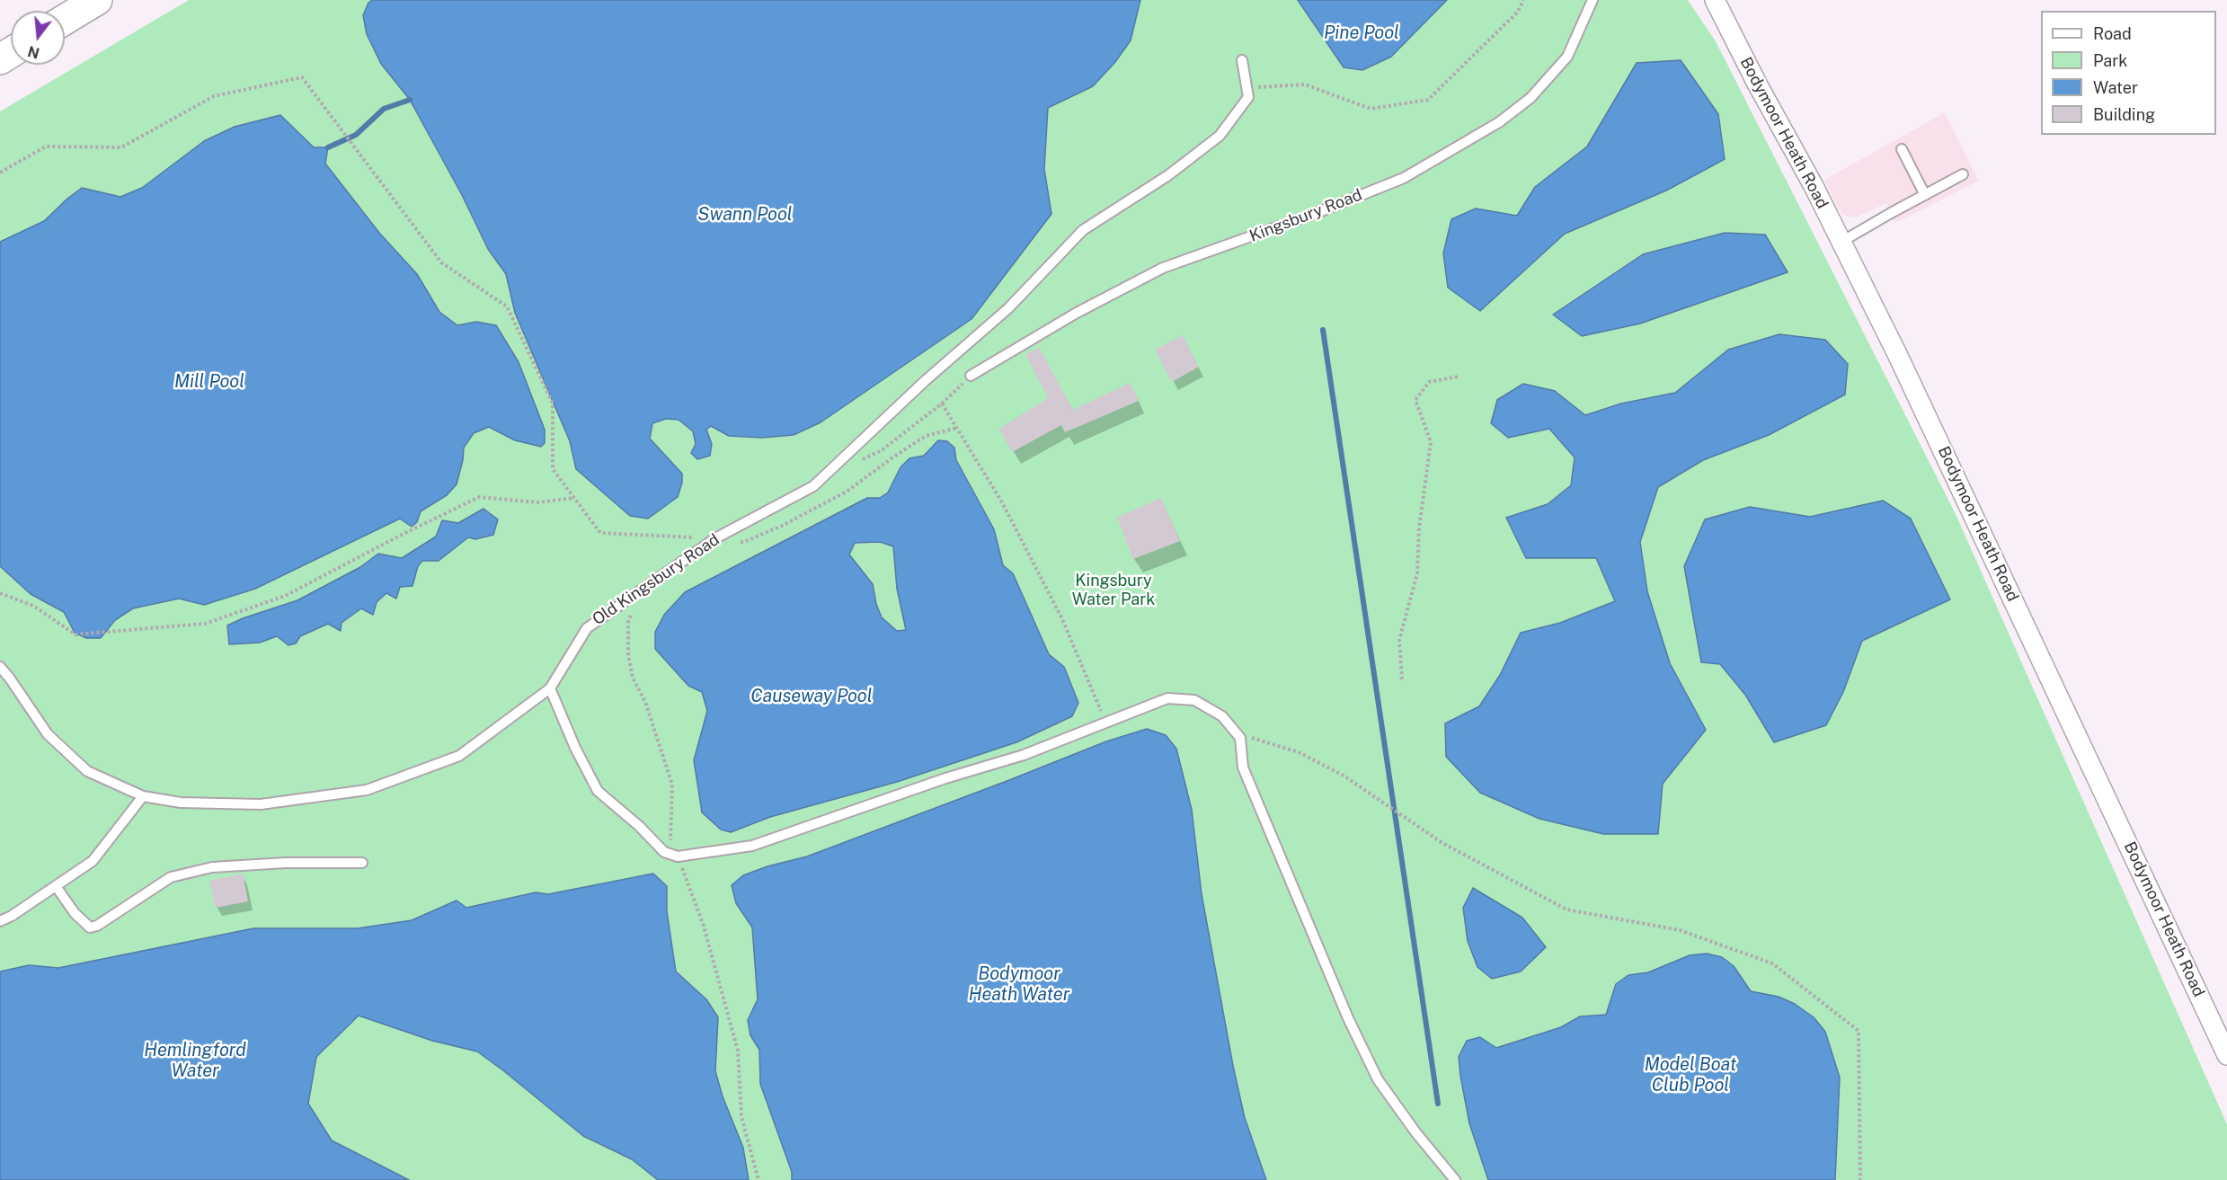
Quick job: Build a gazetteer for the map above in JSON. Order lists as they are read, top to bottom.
{
  "streets": {
    "street": ["Bodymoor Heath Road"],
    "lane": ["Kingsbury Road", "Old Kingsbury Road"]
  },
  "water": [
    "Pine Pool",
    "Swann Pool",
    "Mill Pool",
    "Causeway Pool",
    "Bodymoor Heath Water",
    "Hemlingford Water",
    "Model Boat Club Pool"
  ],
  "parks": ["Kingsbury Water Park"],
  "legend": [
    "Road",
    "Park",
    "Water",
    "Building"
  ],
  "north": "bottom"
}
